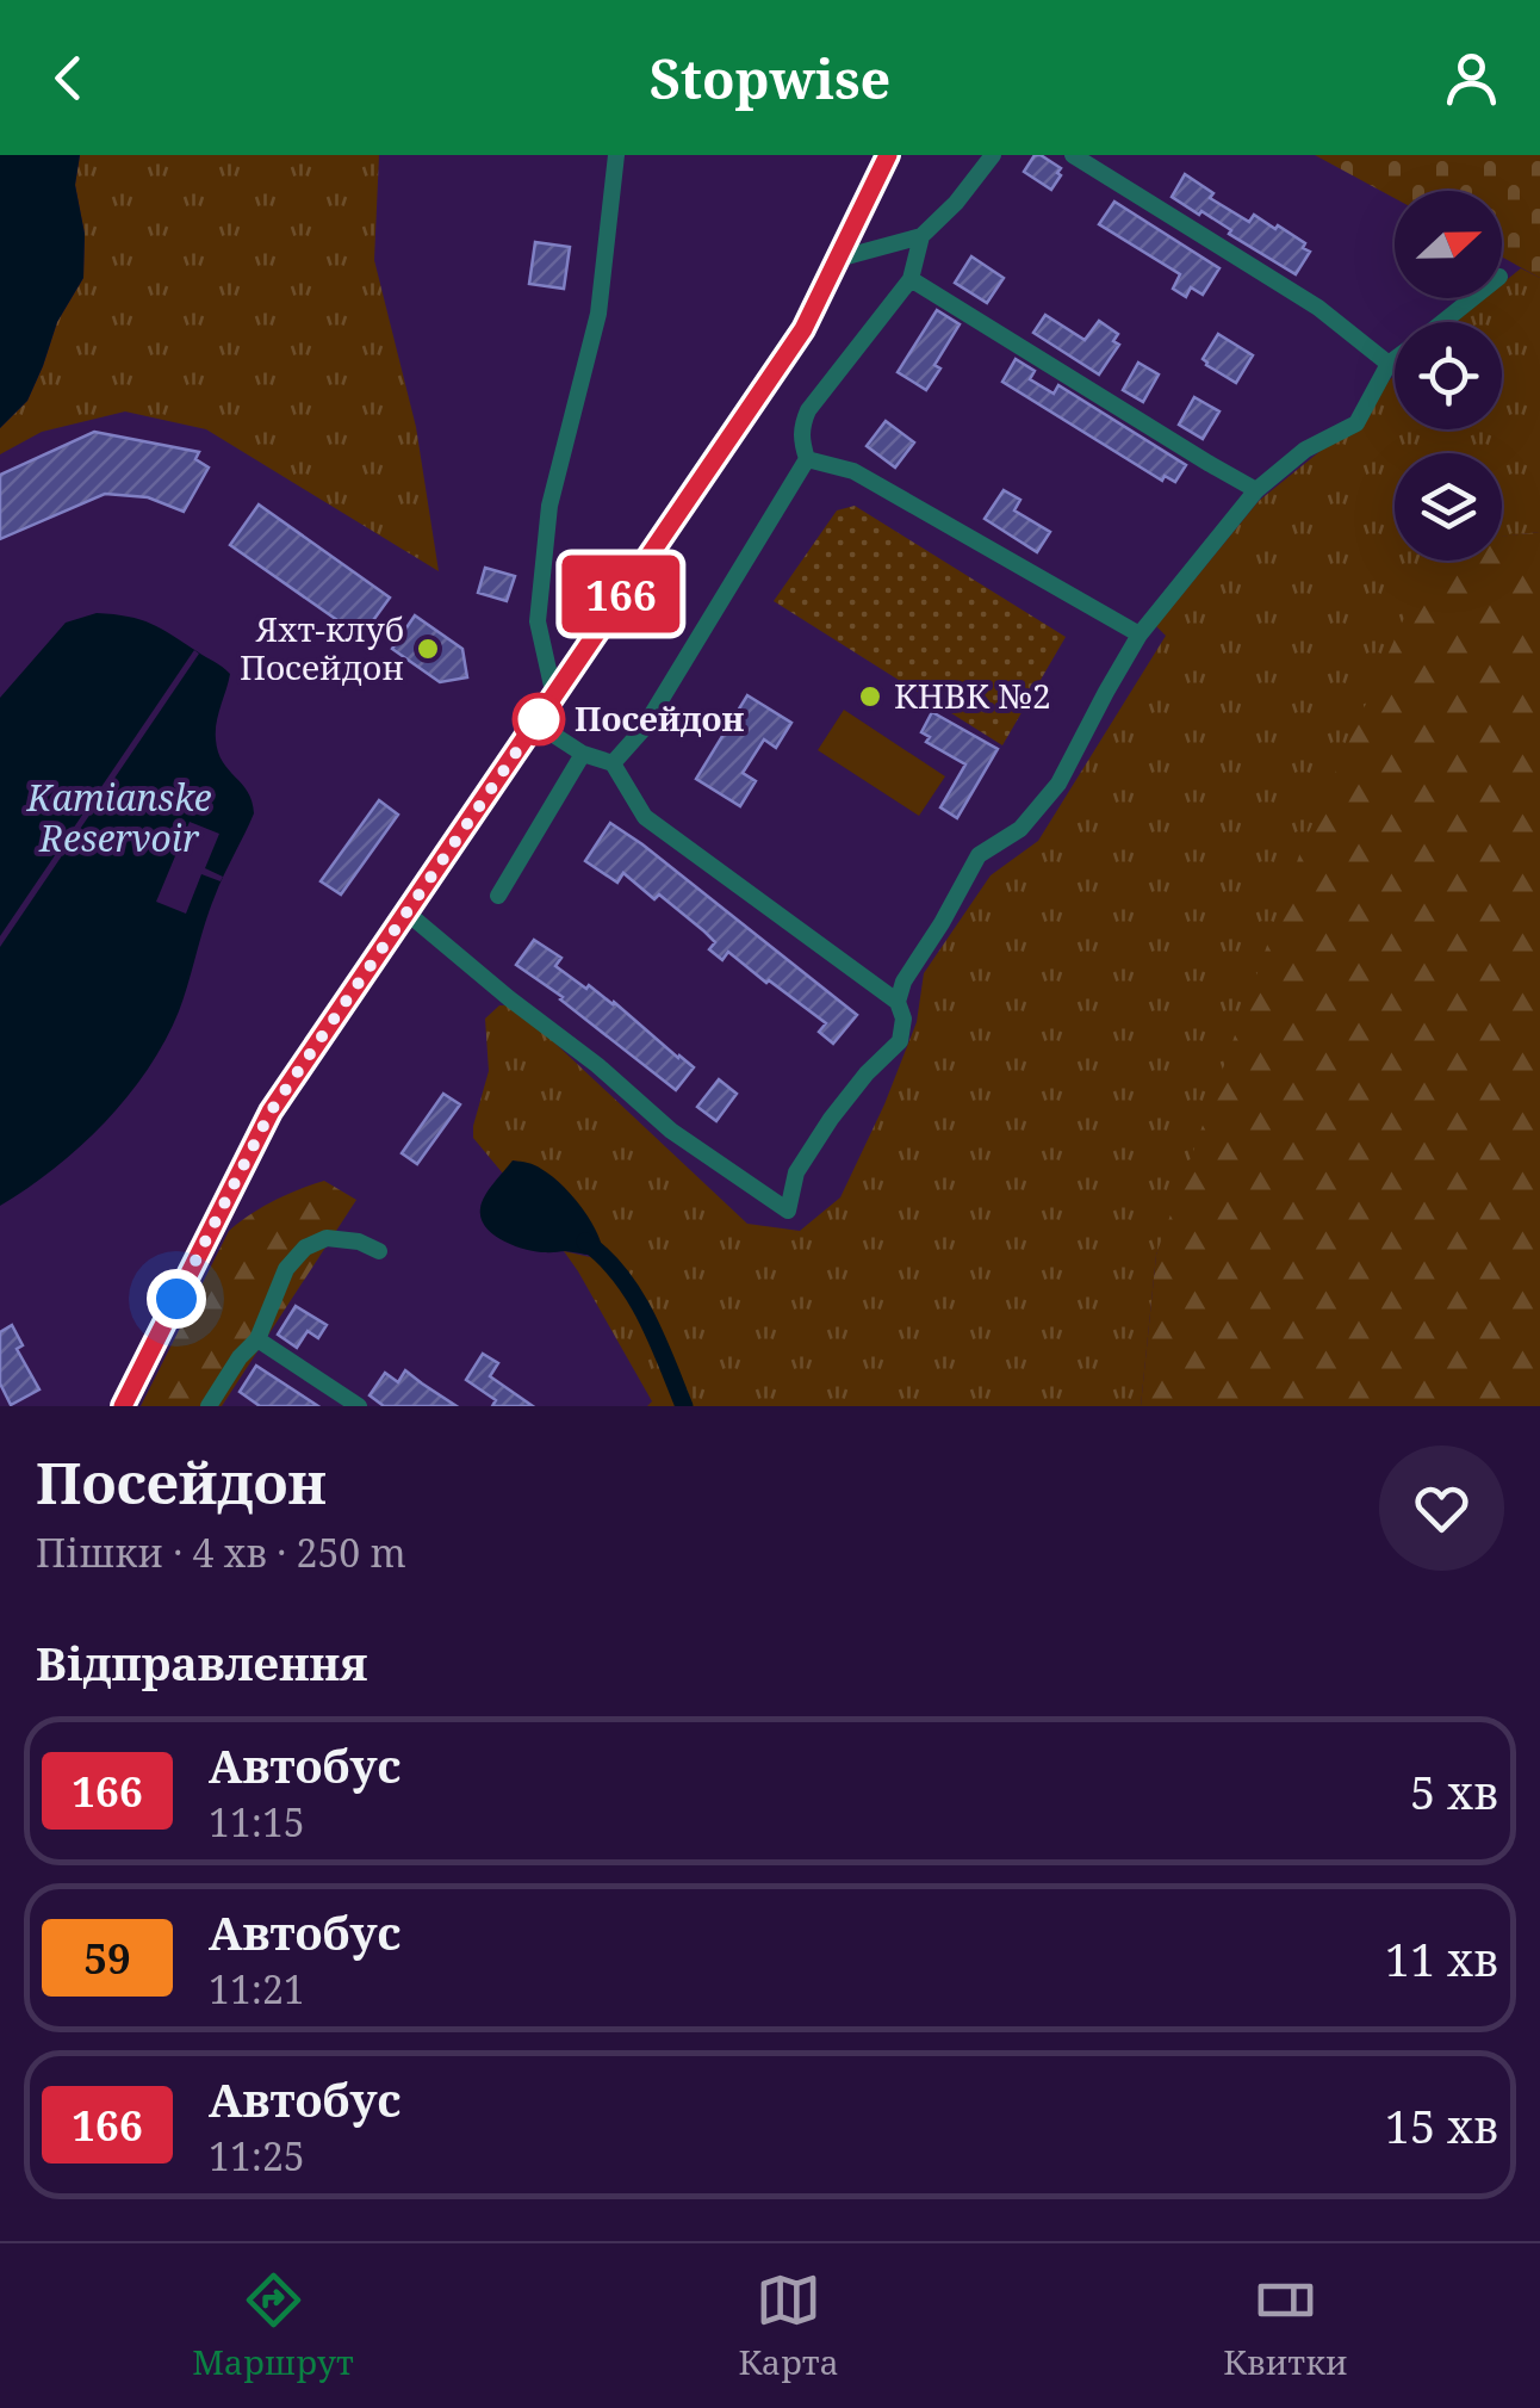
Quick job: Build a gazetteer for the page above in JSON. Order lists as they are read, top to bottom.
{
  "water": ["Kamianske Reservoir"],
  "places": ["Яхт-клуб Посейдон", "КНВК №2", "Посейдон"],
  "lines": ["bus line 166"],
  "north": "right",
  "page": {
    "header": "Stopwise",
    "on_map": "166",
    "heading": [
      ["Посейдон", "Пішки · 4 хв · 250 m"],
      "Відправлення"
    ],
    "list": [
      {
        "mark": "166",
        "name": "Автобус",
        "note": "11:15",
        "value": "5 хв"
      },
      {
        "mark": "59",
        "name": "Автобус",
        "note": "11:21",
        "value": "11 хв"
      },
      {
        "mark": "166",
        "name": "Автобус",
        "note": "11:25",
        "value": "15 хв"
      }
    ],
    "tabs": ["Маршрут", "Карта", "Квитки"]
  }
}
